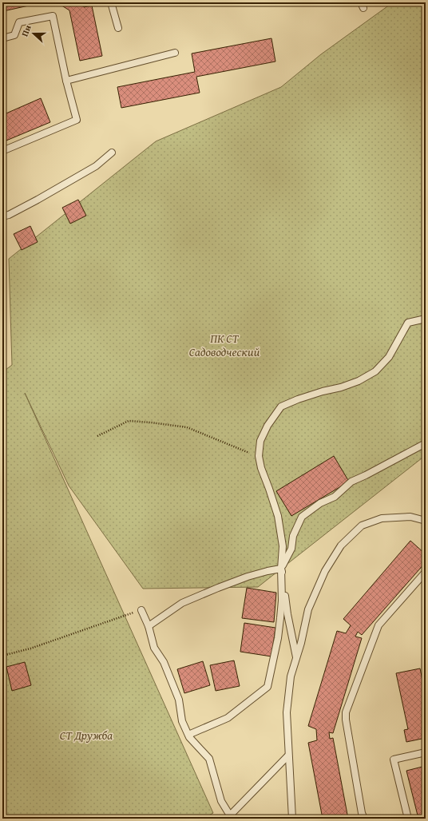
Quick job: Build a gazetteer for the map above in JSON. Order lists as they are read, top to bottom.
{
  "parks": ["ПК СТ Садоводческий", "СТ Дружба"],
  "north": "left"
}
